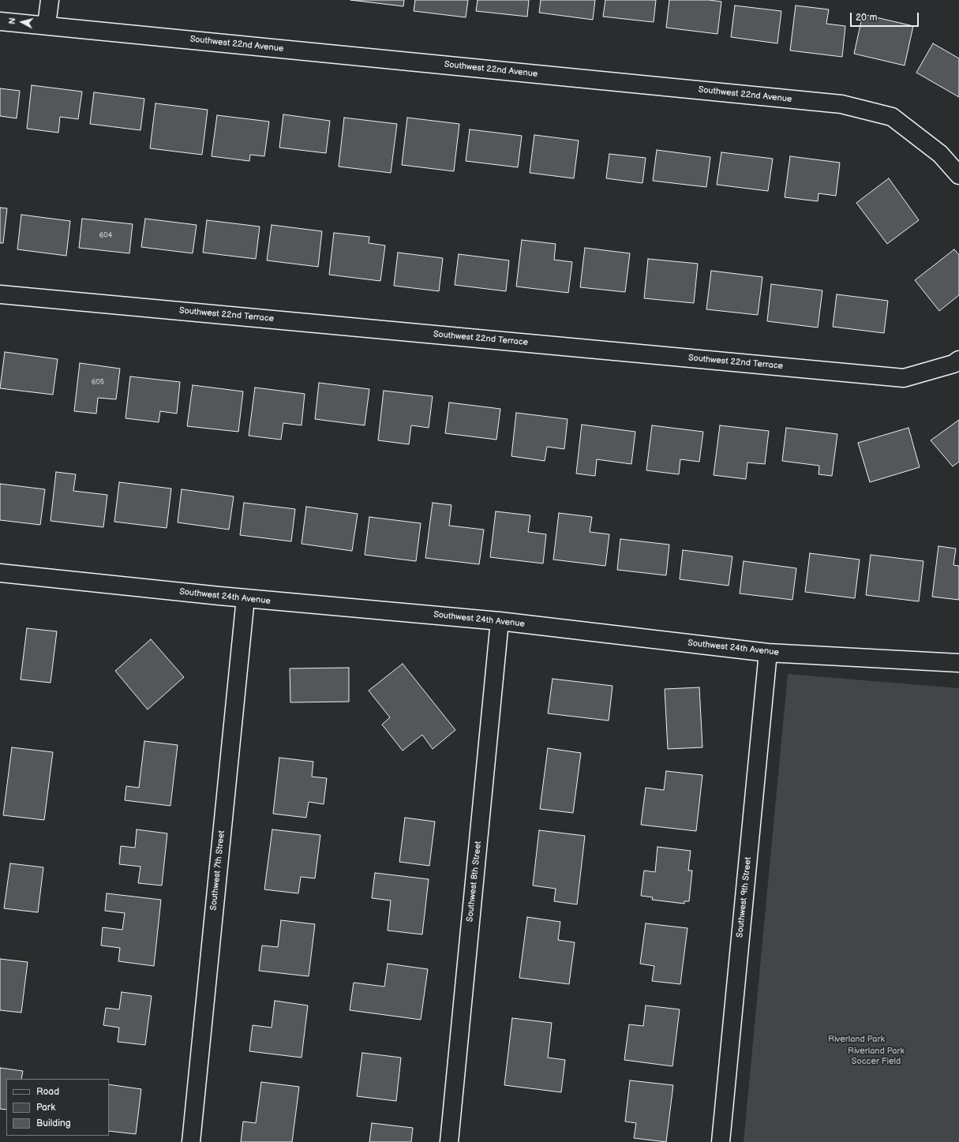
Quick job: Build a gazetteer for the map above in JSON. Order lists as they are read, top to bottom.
{
  "streets": {
    "street": [
      "Southwest 22nd Avenue",
      "Southwest 22nd Terrace",
      "Southwest 24th Avenue",
      "Southwest 7th Street",
      "Southwest 8th Street",
      "Southwest 9th Street"
    ]
  },
  "crossings": [
    ["Southwest 24th Avenue", "Southwest 7th Street"],
    ["Southwest 24th Avenue", "Southwest 8th Street"],
    ["Southwest 24th Avenue", "Southwest 9th Street"]
  ],
  "parks": ["Riverland Park", "Riverland Park Soccer Field"],
  "house_numbers": ["604", "605"],
  "legend": ["Road", "Park", "Building"],
  "scale_bar": "20 m",
  "north": "left"
}
